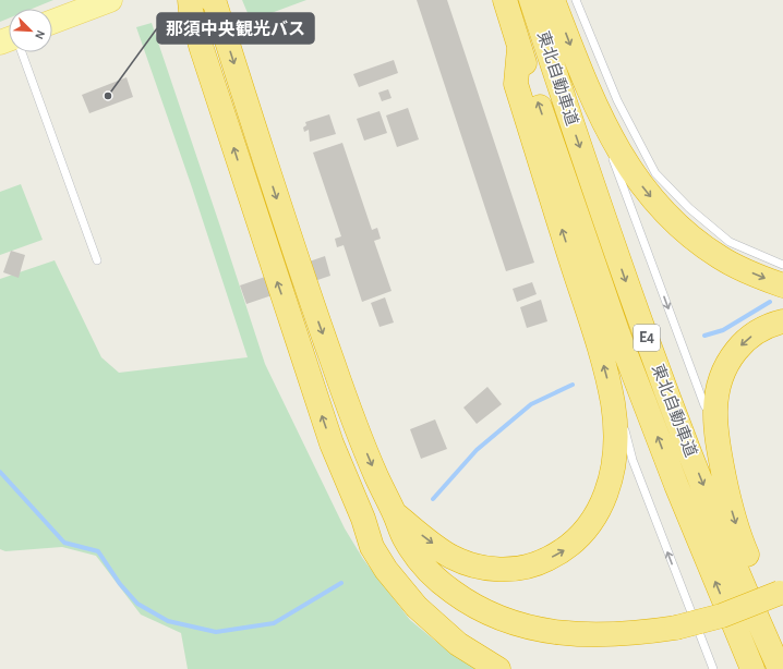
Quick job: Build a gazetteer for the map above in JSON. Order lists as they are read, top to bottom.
{
  "streets": {
    "highway": ["東北自動車道", "E4"]
  },
  "places": ["那須中央観光バス"],
  "north": "bottom right"
}
